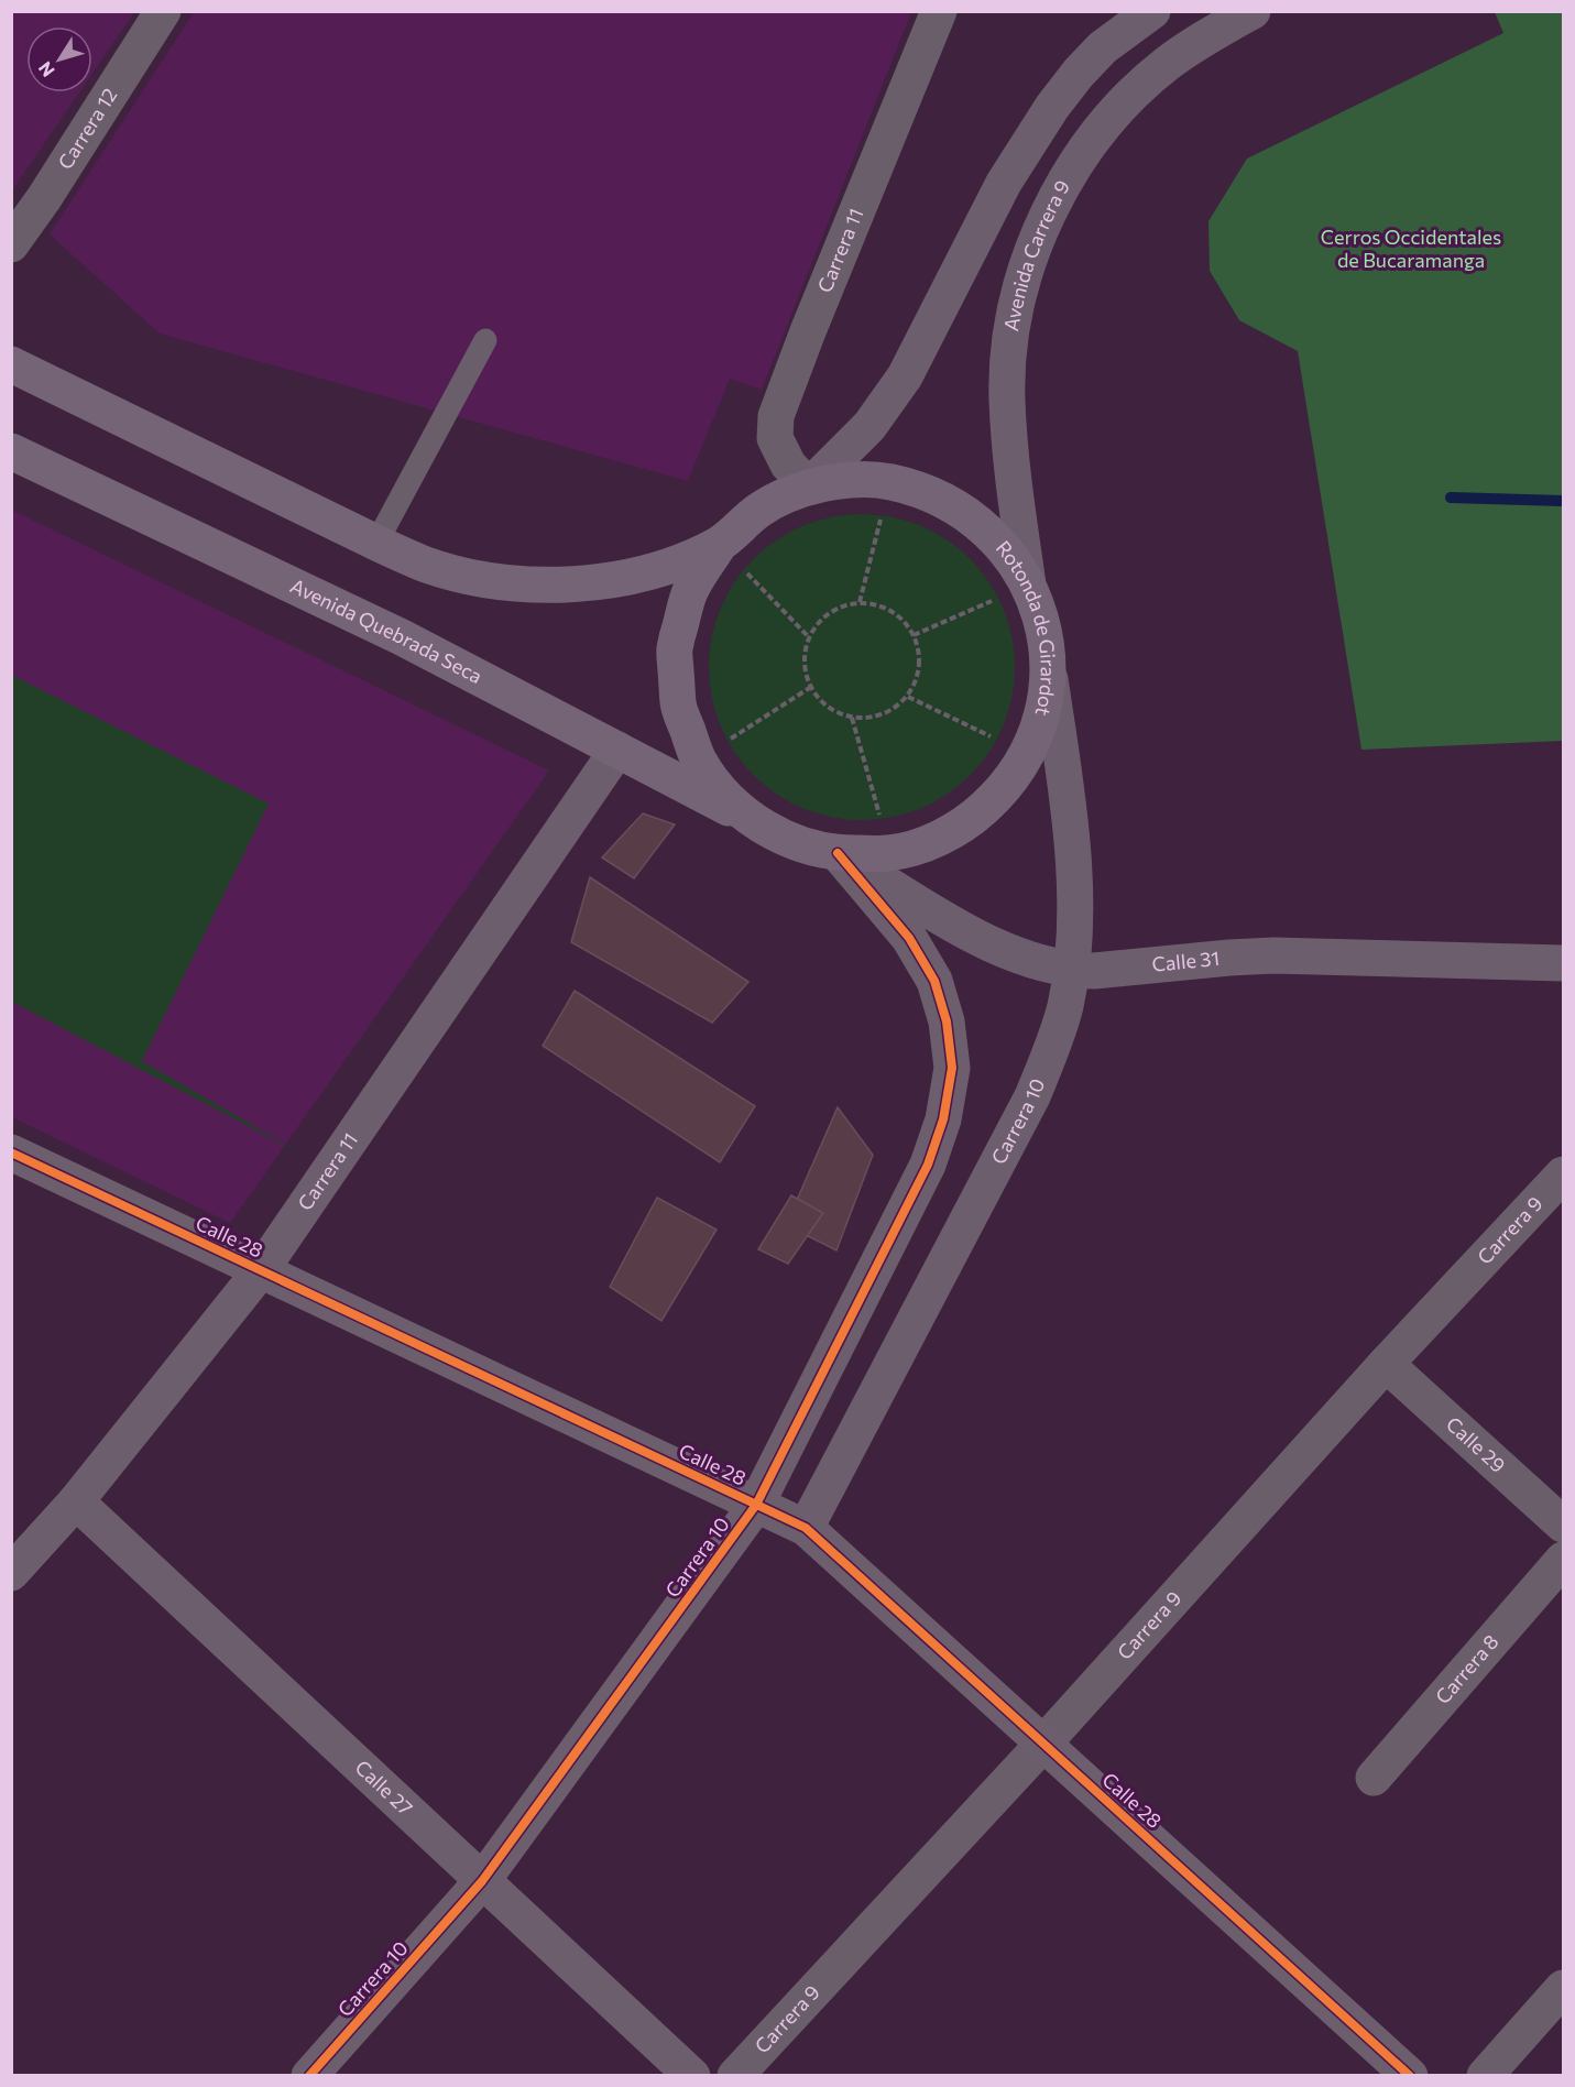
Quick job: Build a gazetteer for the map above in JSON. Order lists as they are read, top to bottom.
{
  "streets": {
    "main road": ["Rotonda de Girardot", "Avenida Quebrada Seca"],
    "street": [
      "Carrera 12",
      "Carrera 11",
      "Avenida Carrera 9",
      "Calle 31",
      "Carrera 10",
      "Carrera 9",
      "Calle 28",
      "Calle 29",
      "Carrera 8",
      "Calle 27"
    ]
  },
  "crossings": [
    ["Carrera 11", "Rotonda de Girardot"],
    ["Carrera 11", "Avenida Quebrada Seca"],
    ["Carrera 11", "Calle 28"],
    ["Carrera 11", "Calle 27"],
    ["Avenida Carrera 9", "Rotonda de Girardot"],
    ["Rotonda de Girardot", "Avenida Quebrada Seca"],
    ["Rotonda de Girardot", "Calle 31"],
    ["Rotonda de Girardot", "Carrera 10"],
    ["Calle 31", "Carrera 10"],
    ["Carrera 10", "Calle 28"],
    ["Carrera 10", "Calle 27"],
    ["Carrera 9", "Calle 28"],
    ["Carrera 9", "Calle 29"]
  ],
  "parks": ["Cerros Occidentales de Bucaramanga"],
  "north": "bottom left"
}
